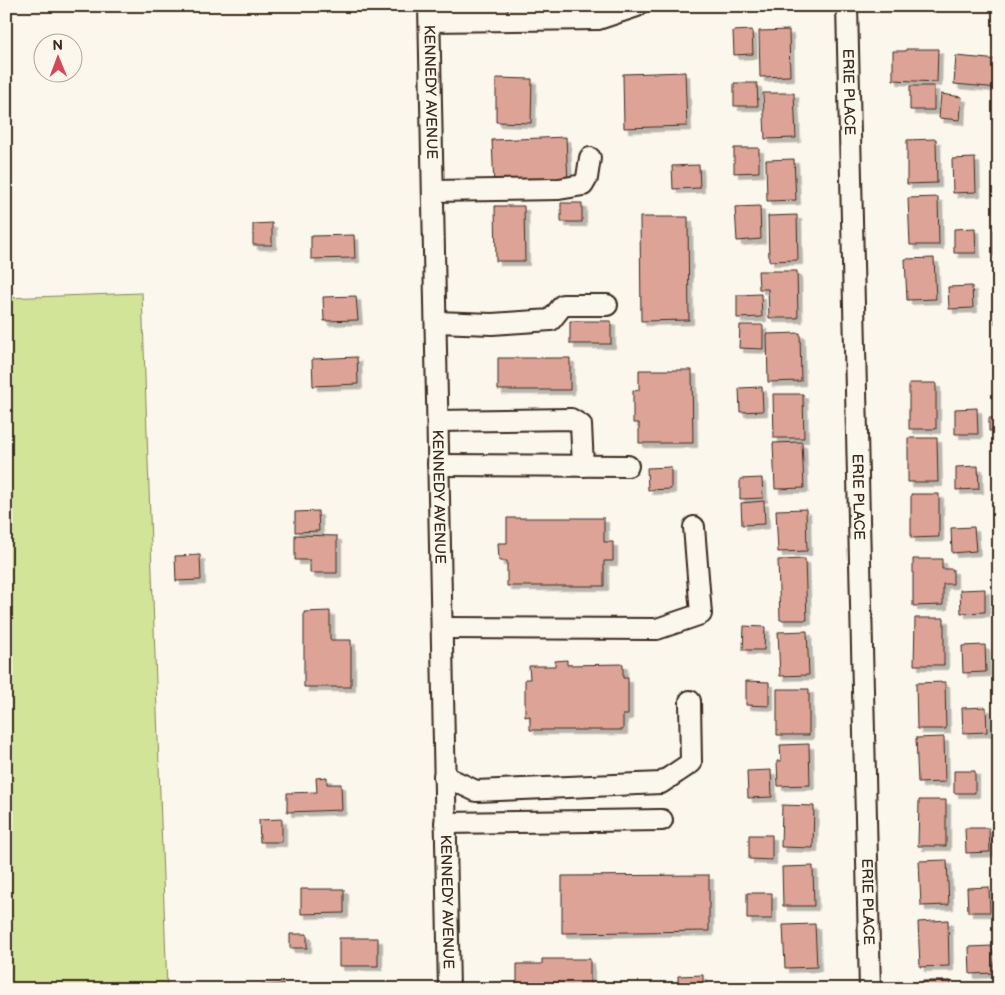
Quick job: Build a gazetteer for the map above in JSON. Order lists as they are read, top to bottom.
{
  "streets": {
    "street": ["KENNEDY AVENUE", "ERIE PLACE"]
  },
  "north": "top"
}
